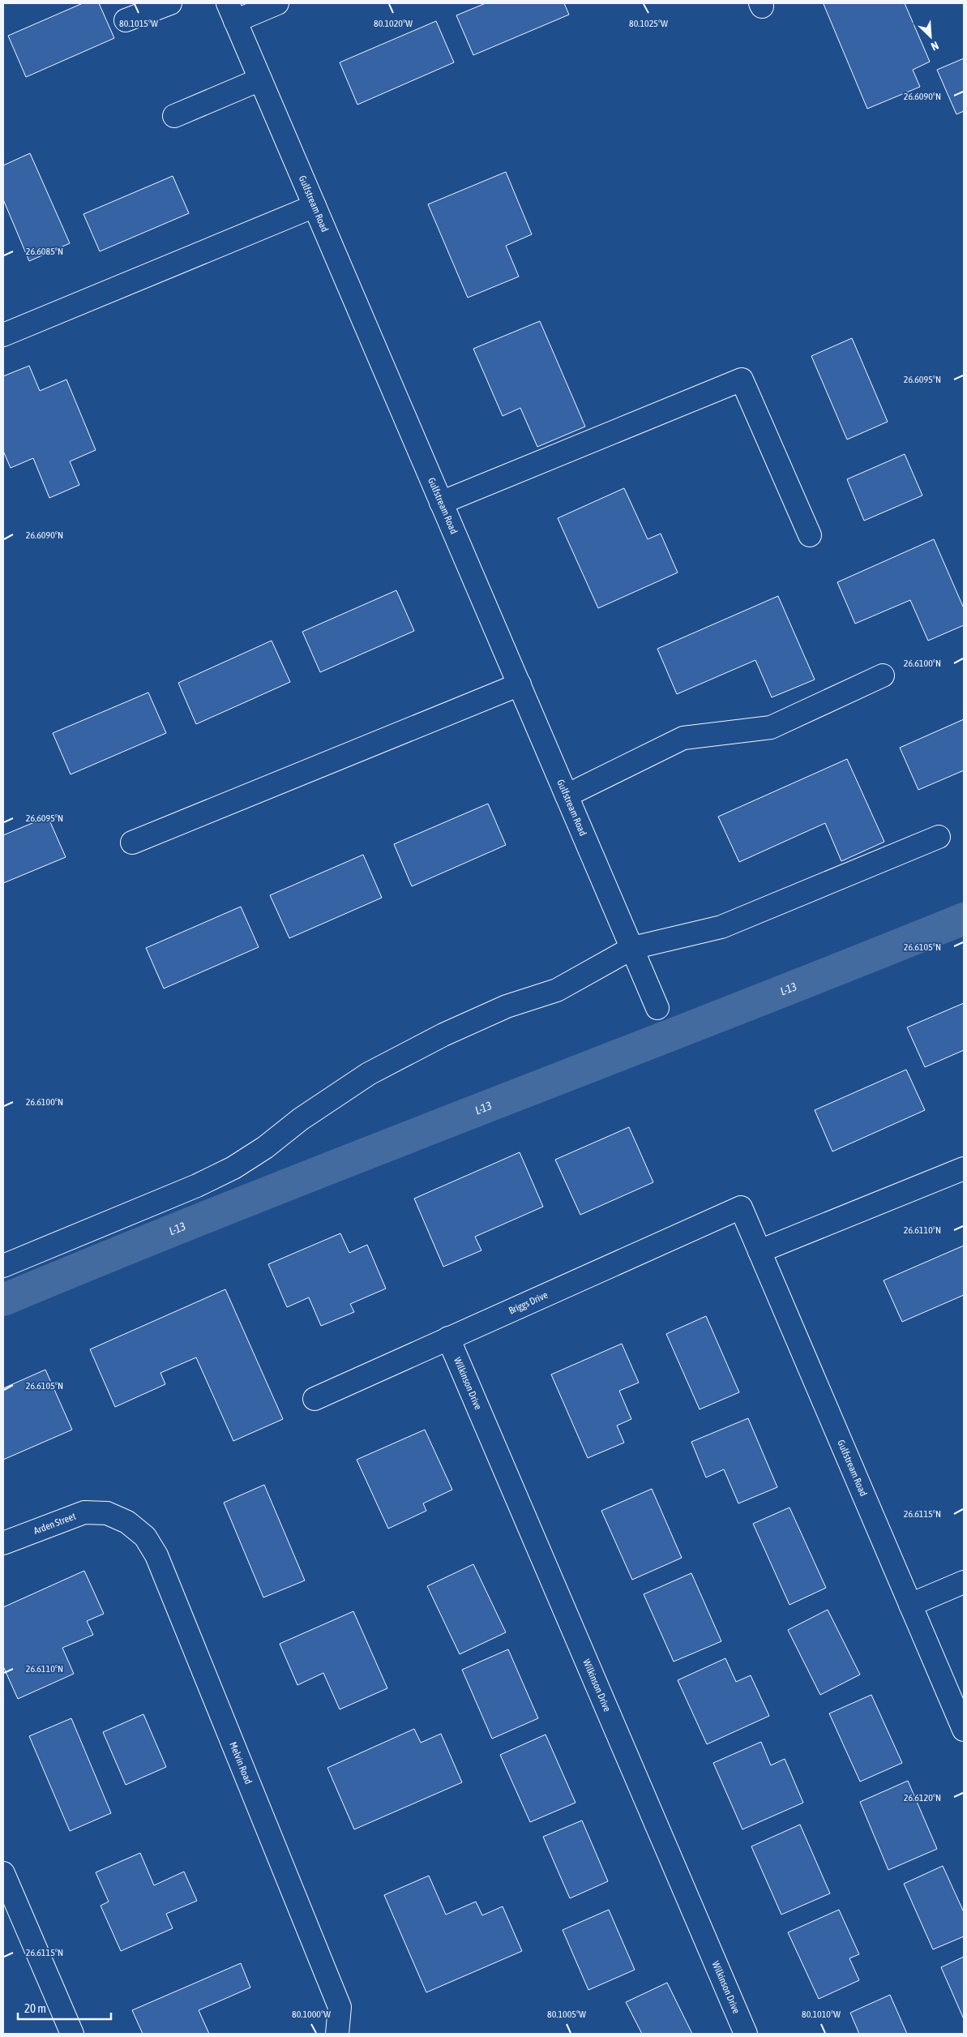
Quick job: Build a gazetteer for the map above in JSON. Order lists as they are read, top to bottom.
{
  "streets": {
    "street": [
      "Gulfstream Road",
      "Briggs Drive",
      "Wilkinson Drive",
      "Arden Street",
      "Melvin Road"
    ]
  },
  "crossings": [
    ["Gulfstream Road", "Briggs Drive"],
    ["Briggs Drive", "Wilkinson Drive"],
    ["Arden Street", "Melvin Road"]
  ],
  "water": ["L-13"],
  "scale_bar": "20 m",
  "north": "bottom right",
  "coordinates": [
    "80.1015°W",
    "80.1020°W",
    "80.1025°W",
    "26.6090°N",
    "26.6085°N",
    "26.6095°N",
    "26.6100°N",
    "26.6105°N",
    "26.6110°N",
    "26.6115°N",
    "26.6120°N",
    "80.1000°W",
    "80.1005°W",
    "80.1010°W"
  ]
}
